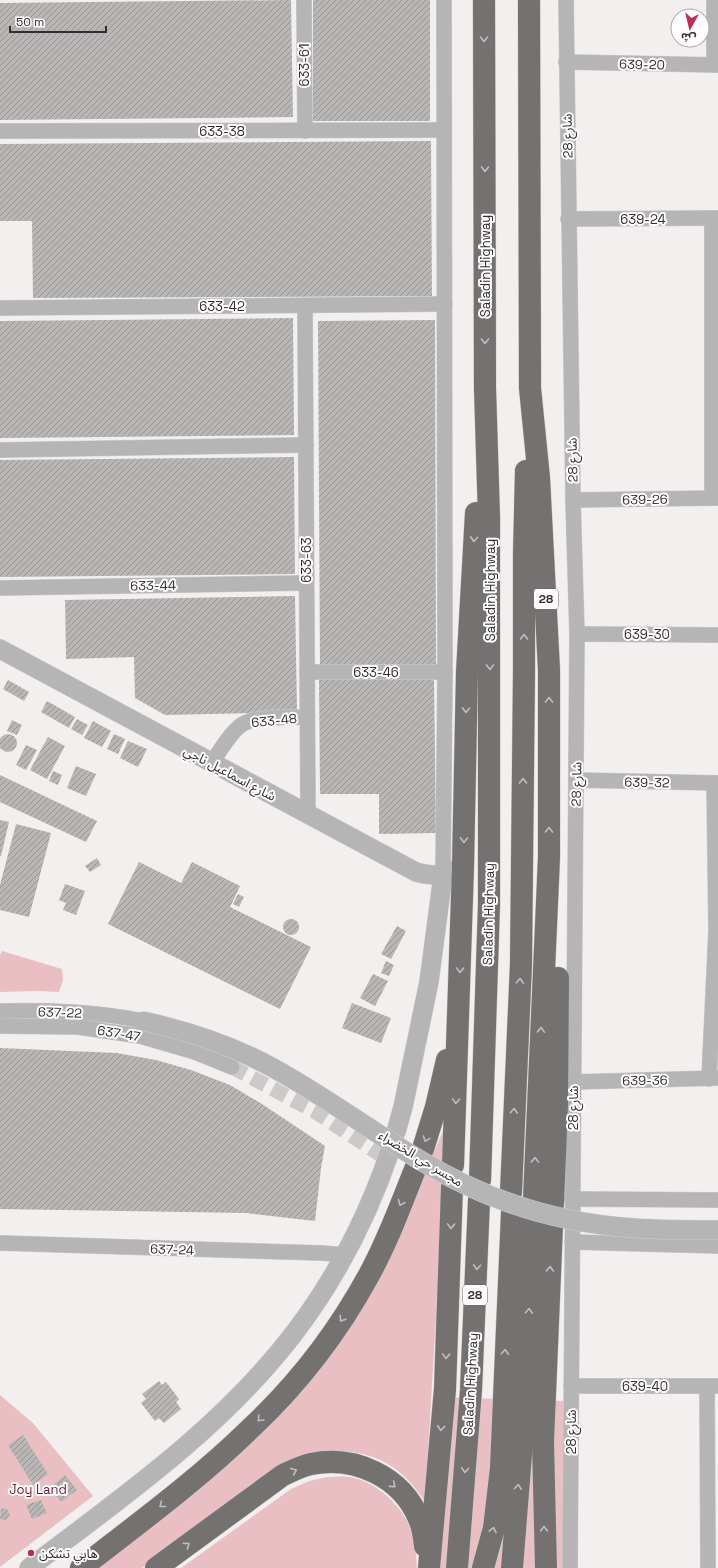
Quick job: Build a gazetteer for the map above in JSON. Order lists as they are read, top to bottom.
{
  "streets": {
    "highway": ["Saladin Highway", "28"],
    "street": [
      "639-20",
      "633-61",
      "633-38",
      "شارع 28",
      "639-24",
      "633-42",
      "639-26",
      "633-63",
      "633-44",
      "639-30",
      "633-46",
      "633-48",
      "شارع اسماعيل ناجي",
      "639-32",
      "637-22",
      "637-47",
      "639-36",
      "مجسر حي الخضراء",
      "637-24",
      "639-40"
    ]
  },
  "crossings": [
    ["639-20", "شارع 28"],
    ["633-61", "633-38"],
    ["شارع 28", "639-24"],
    ["شارع 28", "639-26"],
    ["شارع 28", "28"],
    ["شارع 28", "639-30"],
    ["شارع 28", "639-32"],
    ["شارع 28", "639-36"],
    ["شارع 28", "639-40"],
    ["633-42", "633-63"],
    ["633-63", "633-44"],
    ["633-63", "633-46"],
    ["633-63", "633-48"],
    ["633-63", "شارع اسماعيل ناجي"],
    ["633-48", "شارع اسماعيل ناجي"],
    ["637-22", "مجسر حي الخضراء"]
  ],
  "parks": ["Joy Land"],
  "places": ["هابي تشكن"],
  "scale_bar": "50 m",
  "north": "bottom"
}
